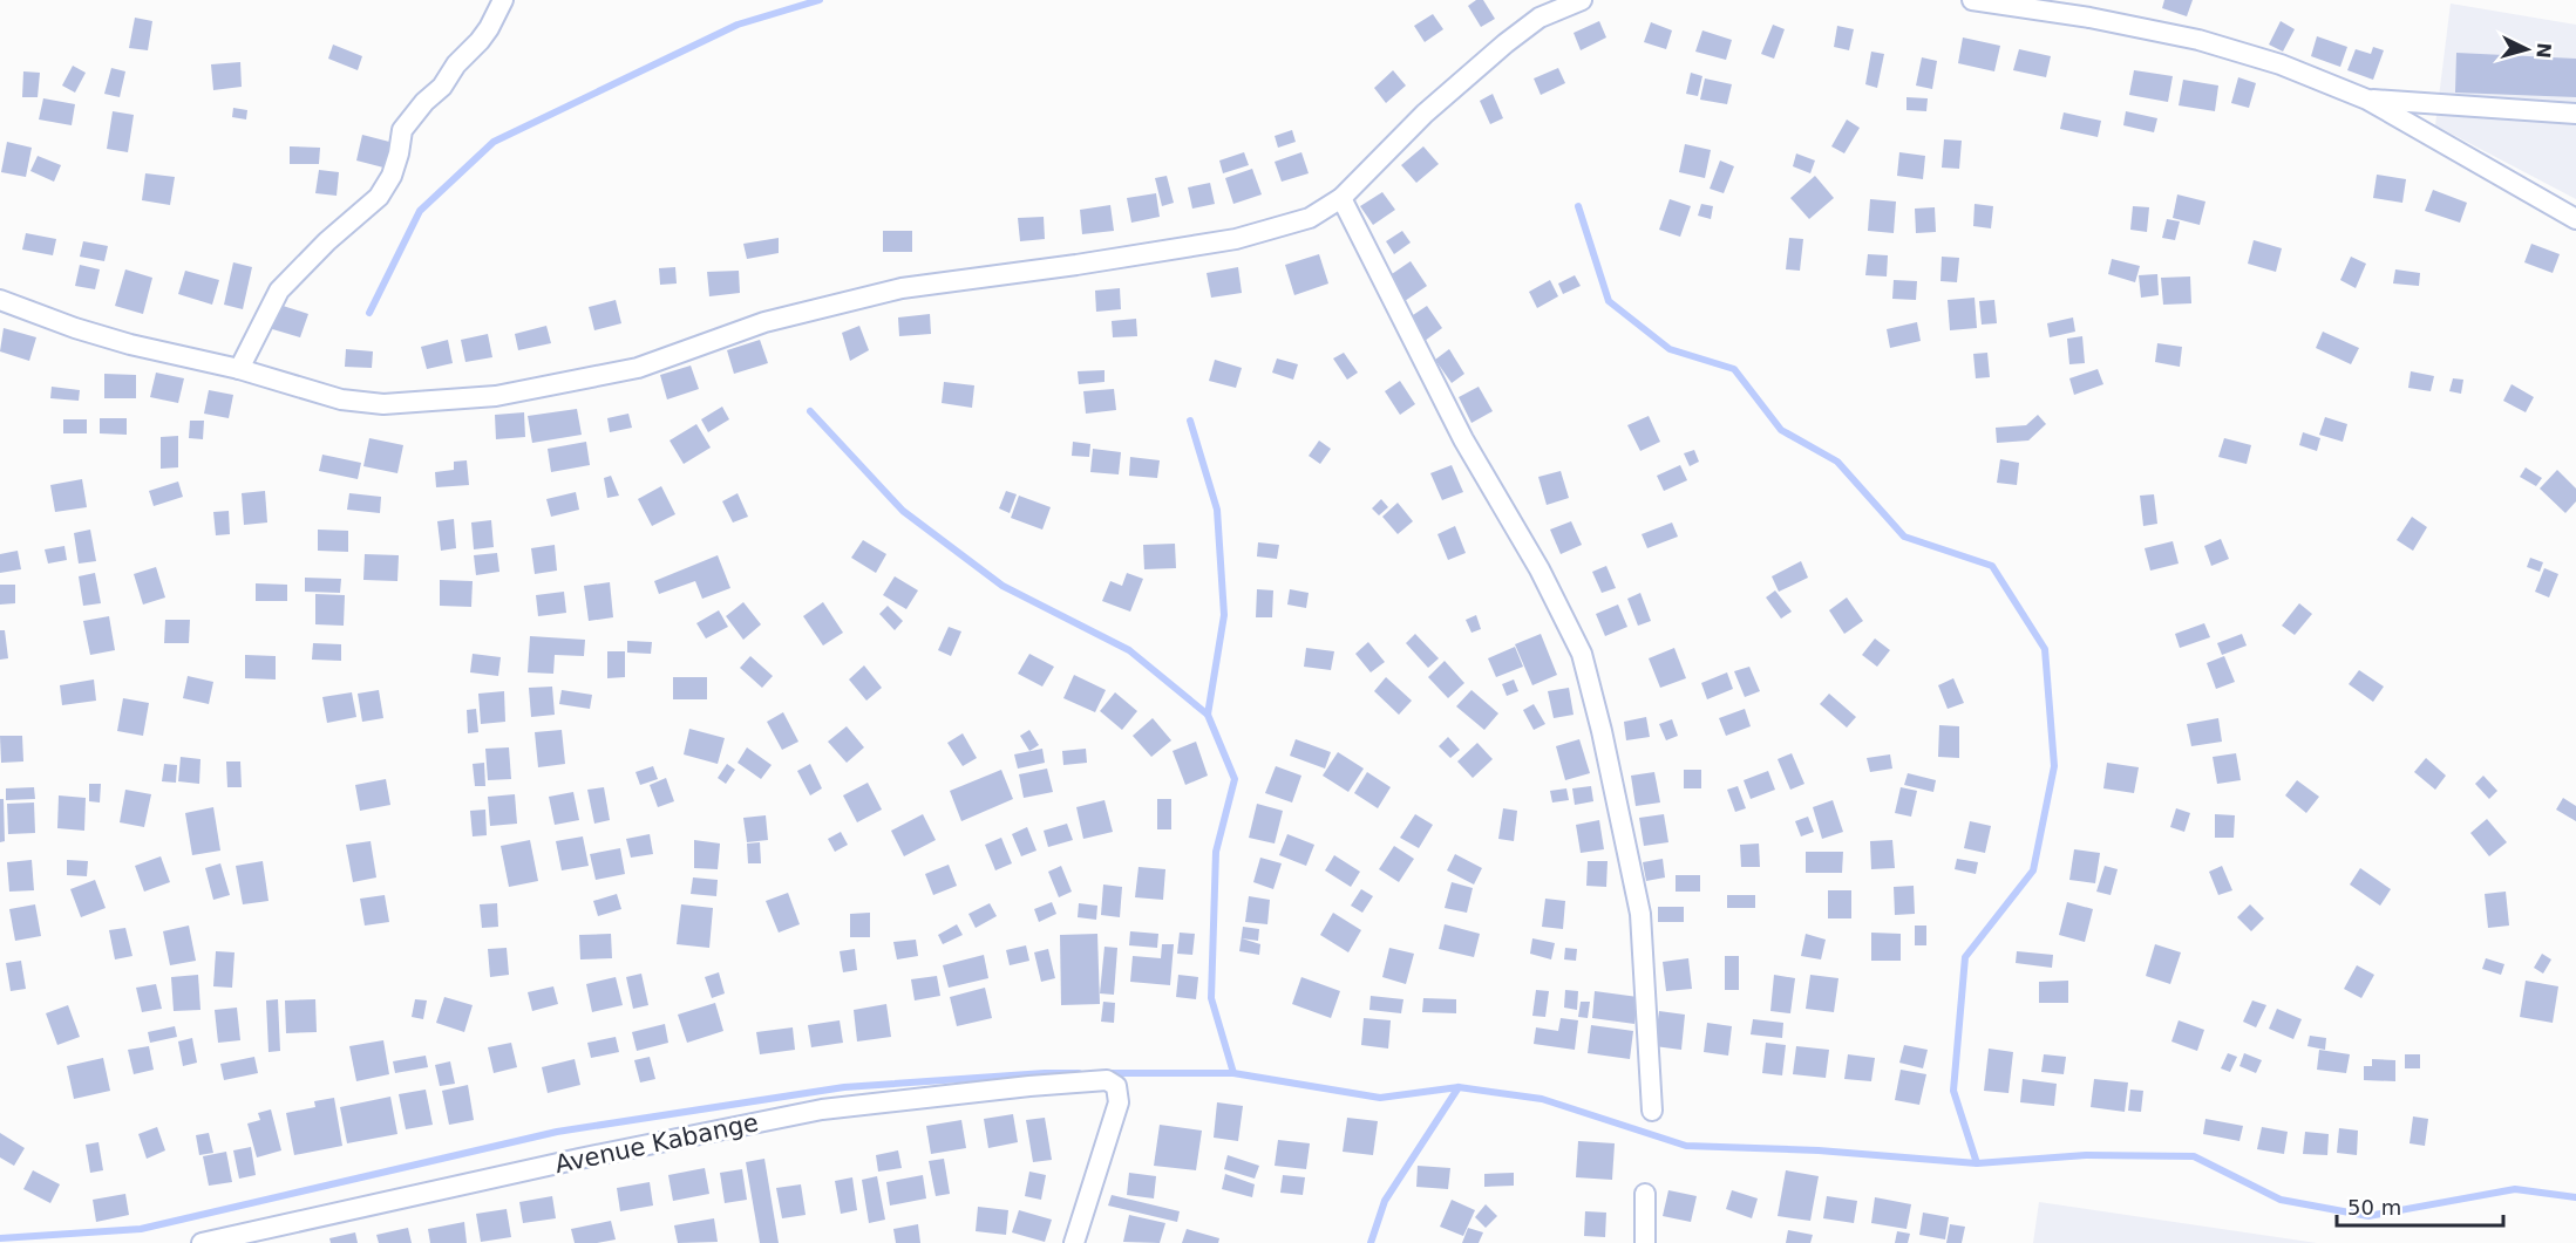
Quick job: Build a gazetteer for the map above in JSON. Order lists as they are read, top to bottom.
{
  "streets": {
    "street": ["Avenue Kabange"]
  },
  "scale_bar": "50 m",
  "north": "right"
}
